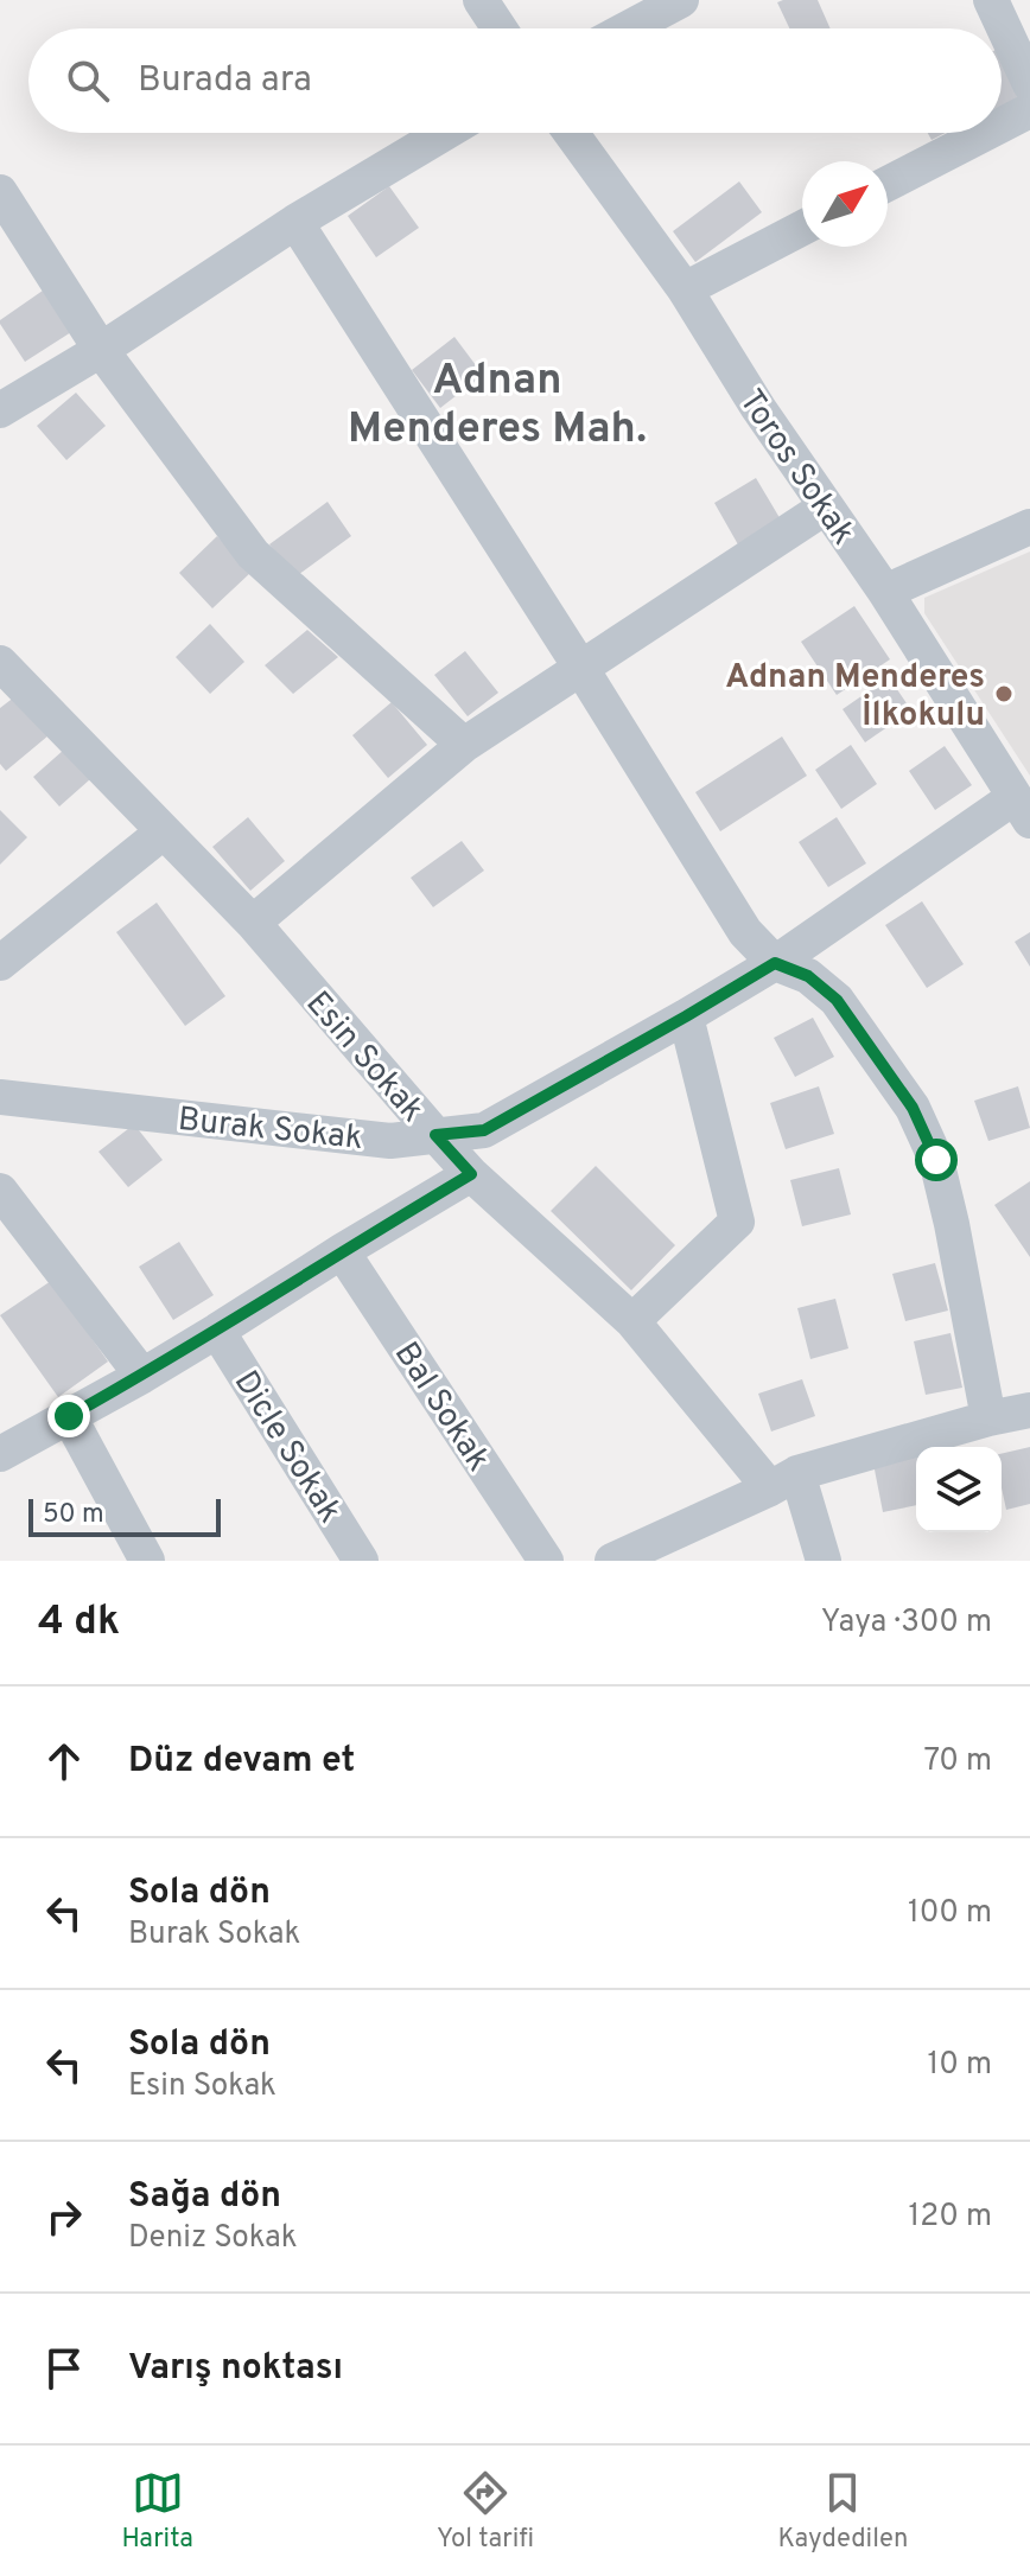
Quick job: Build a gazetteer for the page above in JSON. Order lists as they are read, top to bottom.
{
  "streets": {
    "street": [
      "Toros Sokak",
      "Esin Sokak",
      "Burak Sokak",
      "Bal Sokak",
      "Dicle Sokak"
    ]
  },
  "crossings": [
    ["Toros Sokak", "Burak Sokak"],
    ["Esin Sokak", "Burak Sokak"]
  ],
  "districts": ["Adnan Menderes Mah."],
  "places": ["Adnan Menderes İlkokulu"],
  "scale_bar": "50 m",
  "north": "top right",
  "page": {
    "search": "Burada ara",
    "scale": "50 m",
    "heading": ["4 dk", "Yaya · 300 m"],
    "list": [
      ["Düz devam et", "70 m"],
      ["Sola dön", "Burak Sokak", "100 m"],
      ["Sola dön", "Esin Sokak", "10 m"],
      ["Sağa dön", "Deniz Sokak", "120 m"],
      "Varış noktası"
    ],
    "nav": ["Harita", "Yol tarifi", "Kaydedilen"]
  }
}
